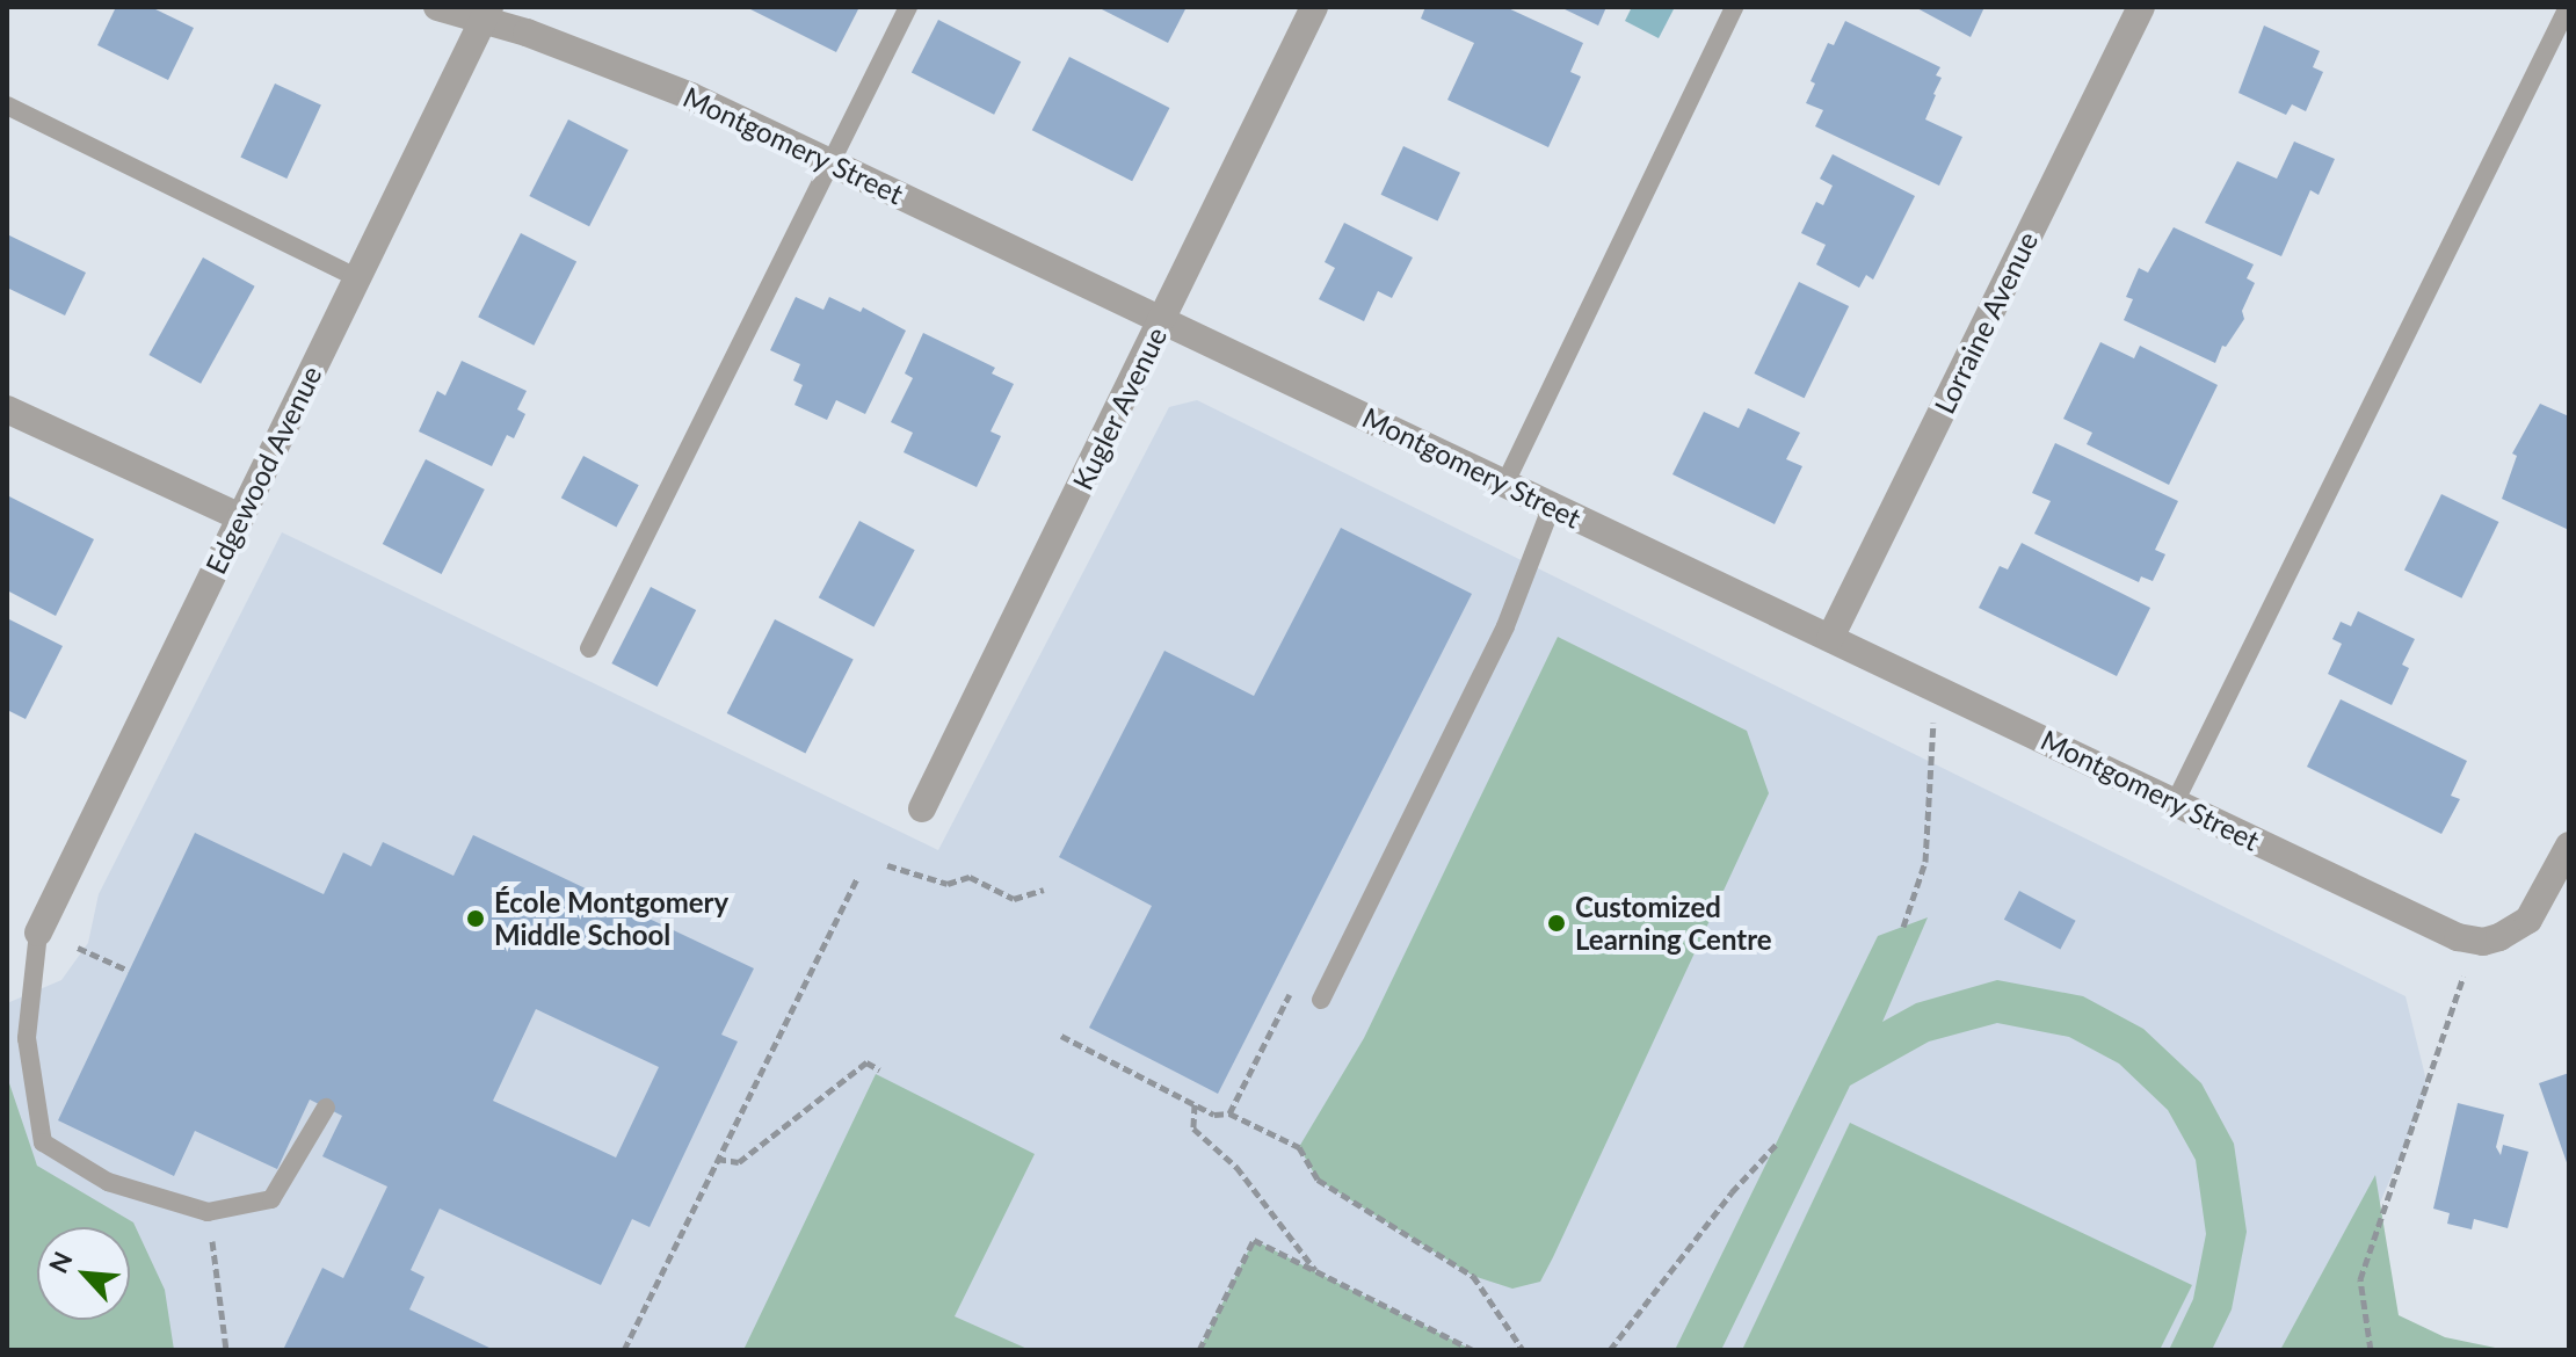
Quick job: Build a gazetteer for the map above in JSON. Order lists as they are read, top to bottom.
{
  "streets": {
    "street": [
      "Montgomery Street",
      "Lorraine Avenue",
      "Kugler Avenue",
      "Edgewood Avenue"
    ]
  },
  "crossings": [
    ["Montgomery Street", "Lorraine Avenue"],
    ["Montgomery Street", "Kugler Avenue"],
    ["Montgomery Street", "Edgewood Avenue"]
  ],
  "places": ["École Montgomery Middle School", "Customized Learning Centre"],
  "north": "top left"
}
